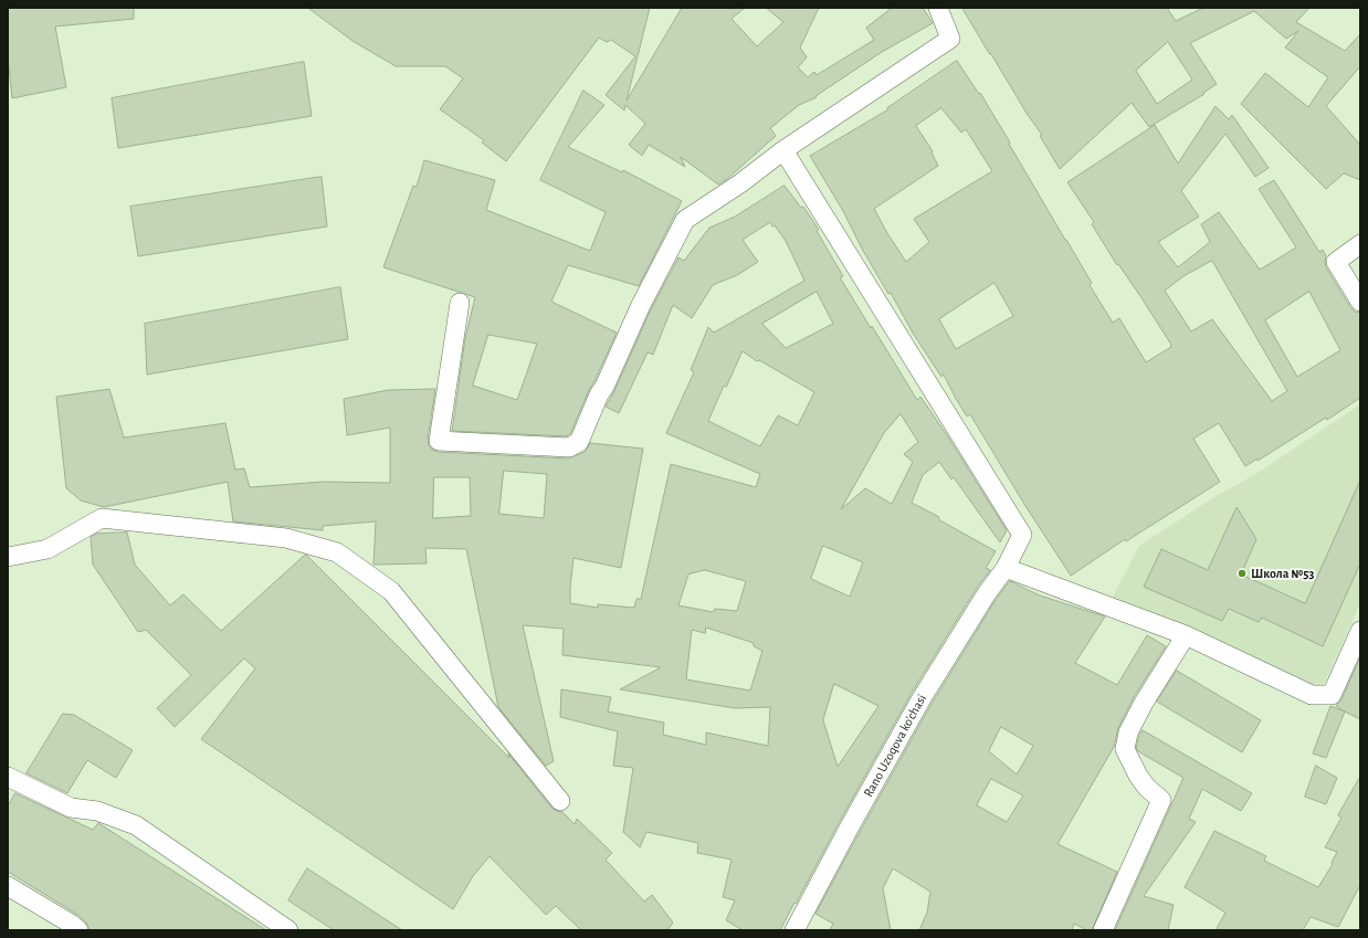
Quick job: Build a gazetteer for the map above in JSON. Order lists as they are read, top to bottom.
{
  "streets": {
    "street": ["Rano Uzoqova ko'chasi"]
  },
  "places": ["Школа №53"]
}
